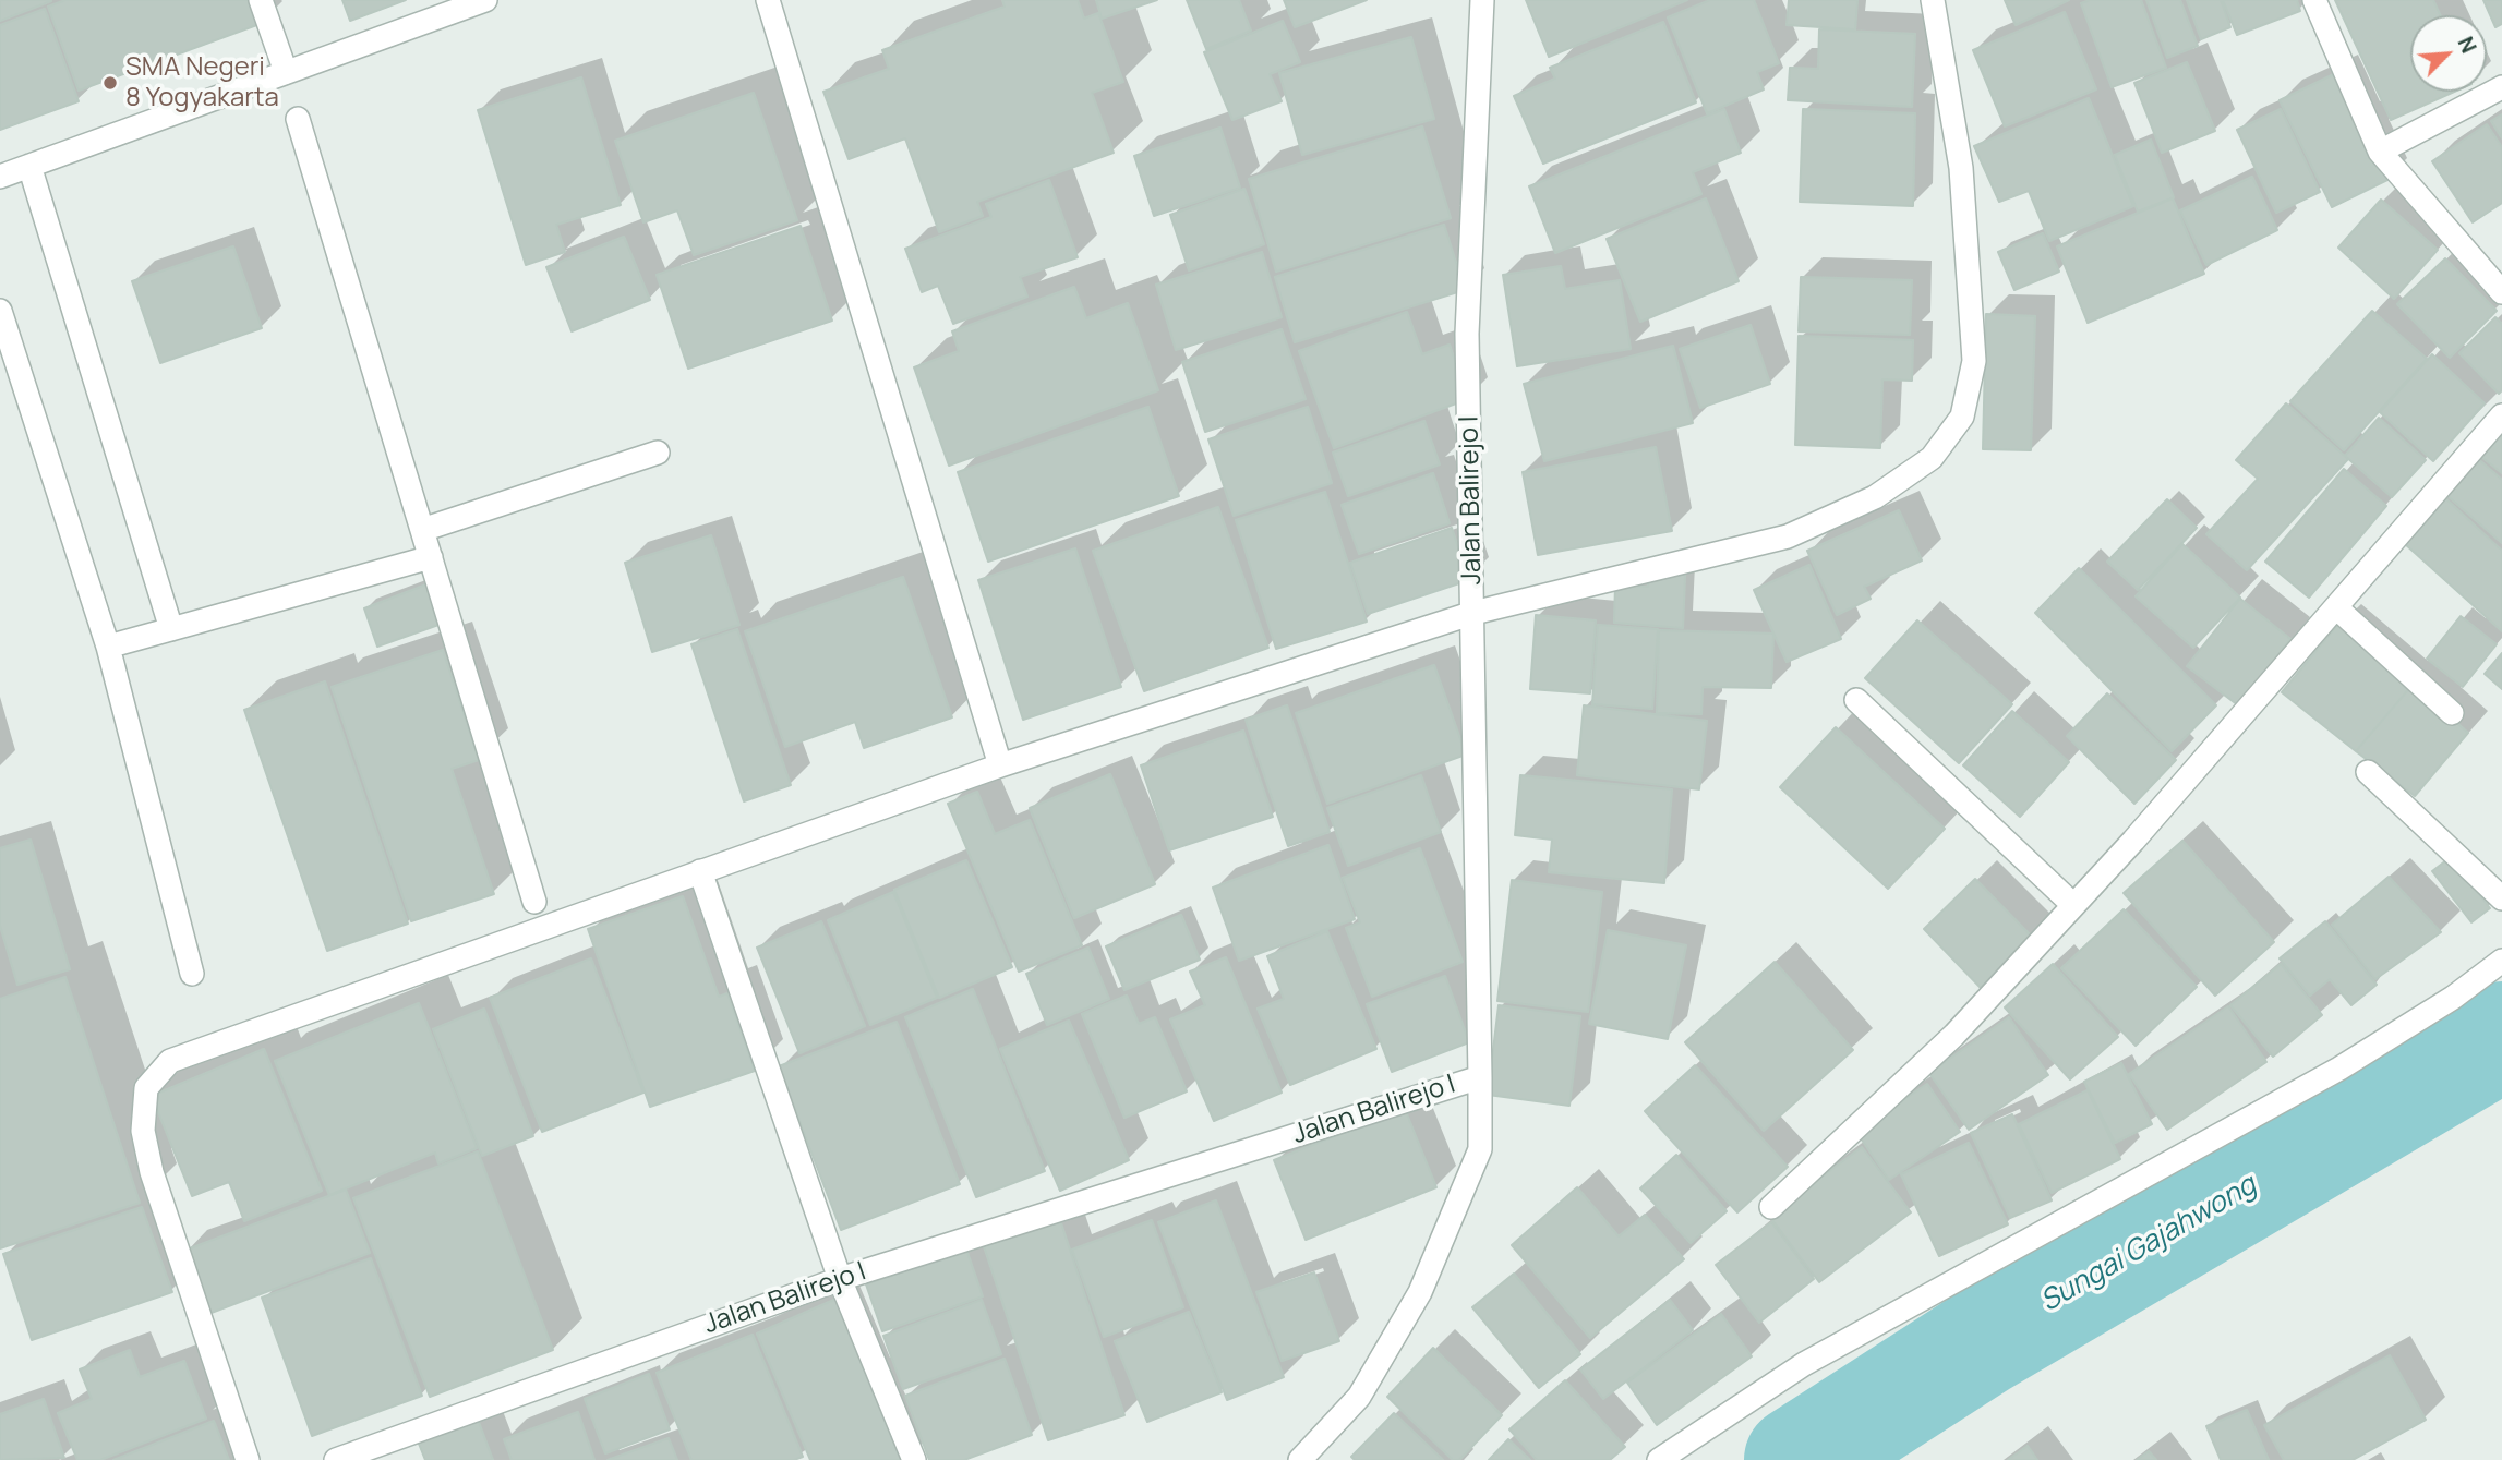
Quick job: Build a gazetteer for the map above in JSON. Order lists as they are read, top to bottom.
{
  "streets": {
    "street": ["Jalan Balirejo I"]
  },
  "water": ["Sungai Gajahwong"],
  "places": ["SMA Negeri 8 Yogyakarta"],
  "north": "top right"
}
